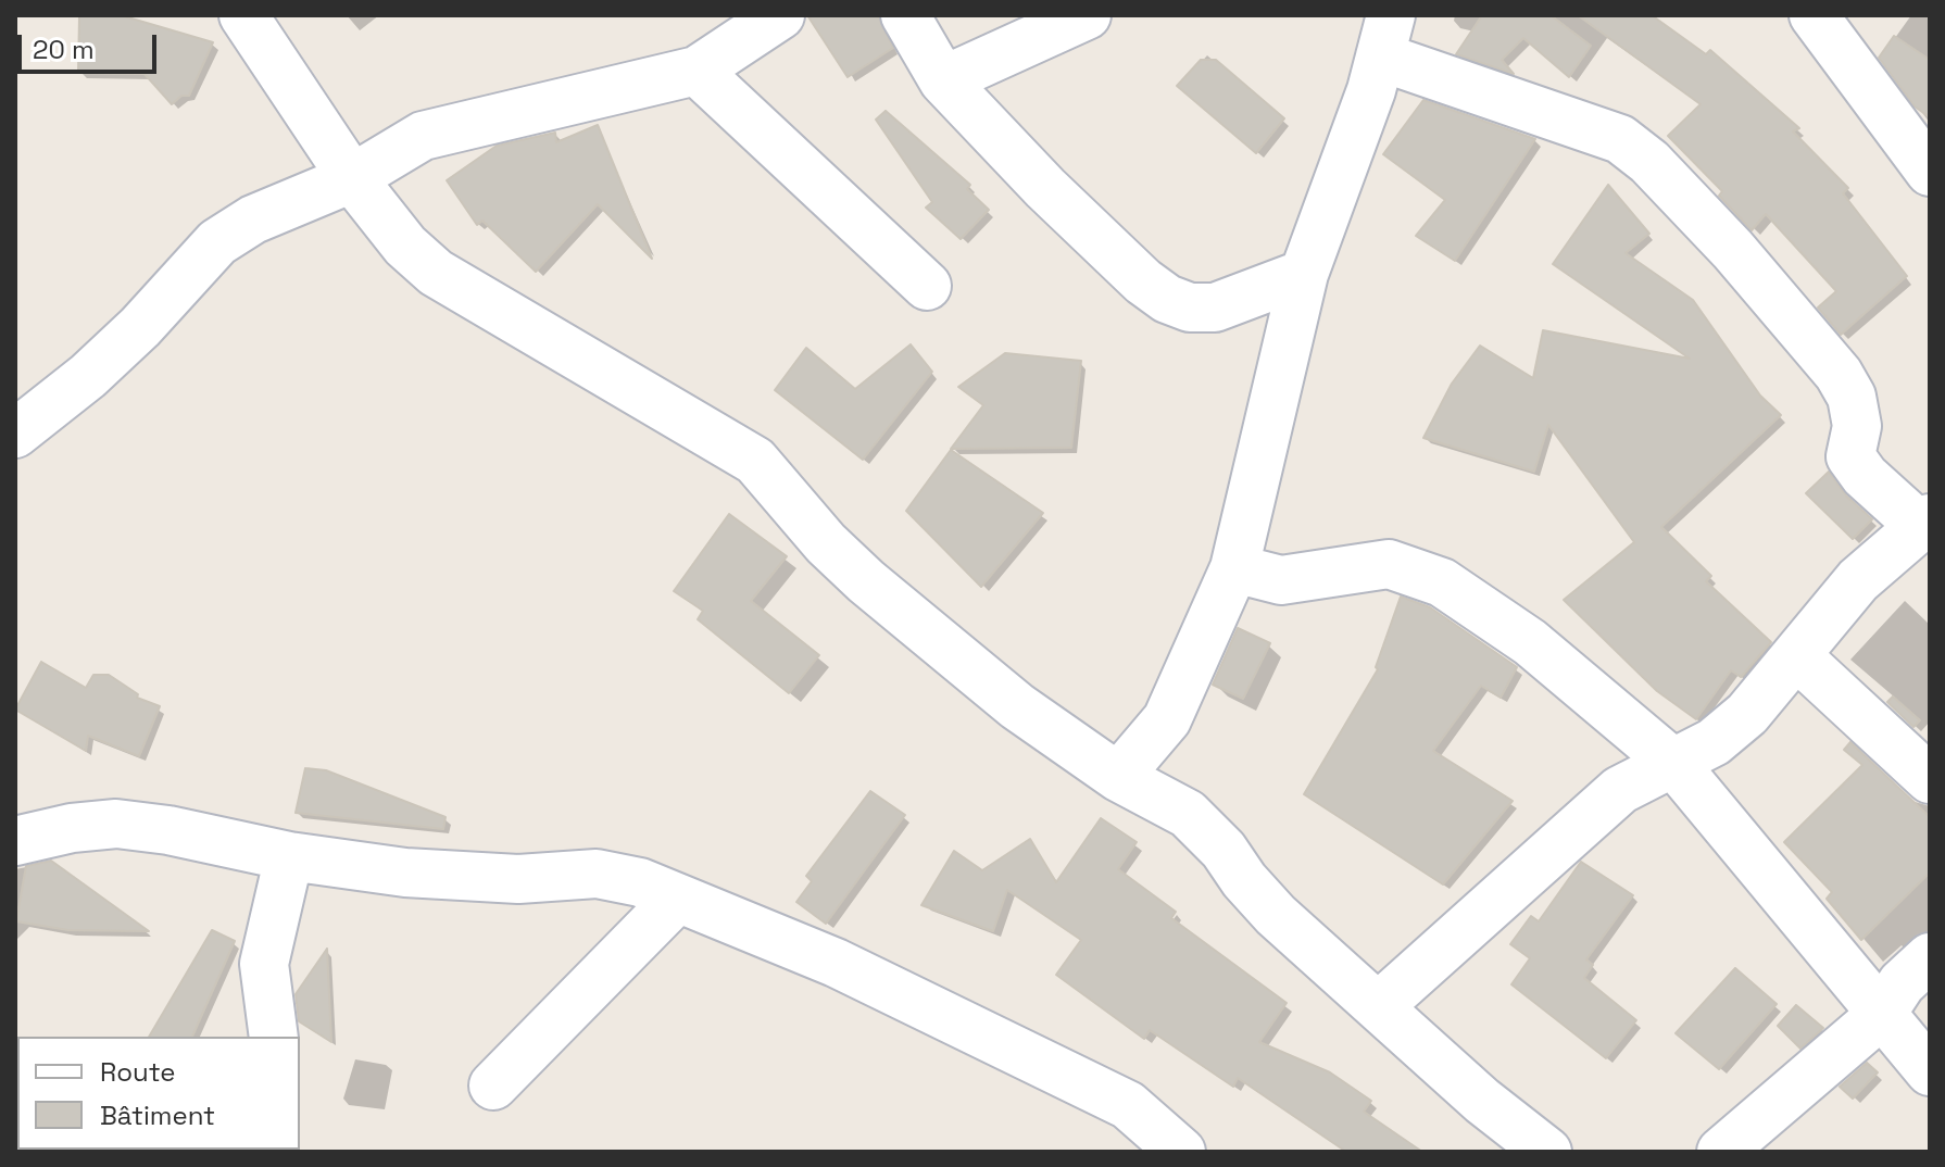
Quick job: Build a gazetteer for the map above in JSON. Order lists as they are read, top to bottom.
{
  "legend": ["Route", "Bâtiment"],
  "scale_bar": "20 m"
}
